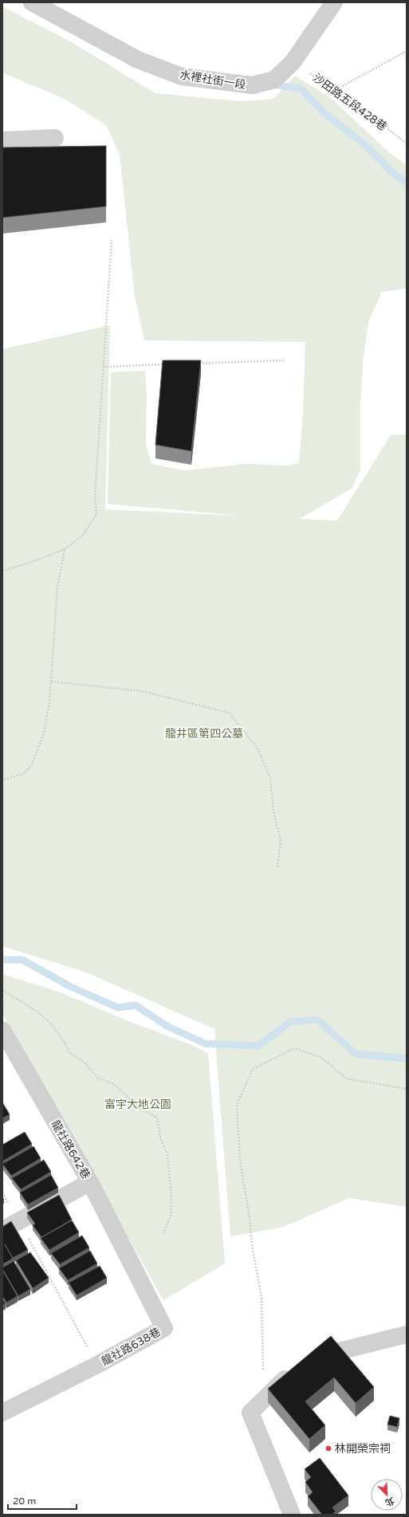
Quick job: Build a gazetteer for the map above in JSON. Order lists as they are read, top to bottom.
{
  "streets": {
    "street": ["水裡社街一段", "龍社路642巷", "龍社路638巷"],
    "path": ["沙田路五段428巷"]
  },
  "crossings": [
    ["水裡社街一段", "沙田路五段428巷"],
    ["龍社路642巷", "龍社路638巷"]
  ],
  "parks": ["龍井區第四公墓", "富宇大地公園"],
  "places": ["林開榮宗祠"],
  "scale_bar": "20 m",
  "north": "bottom right"
}
